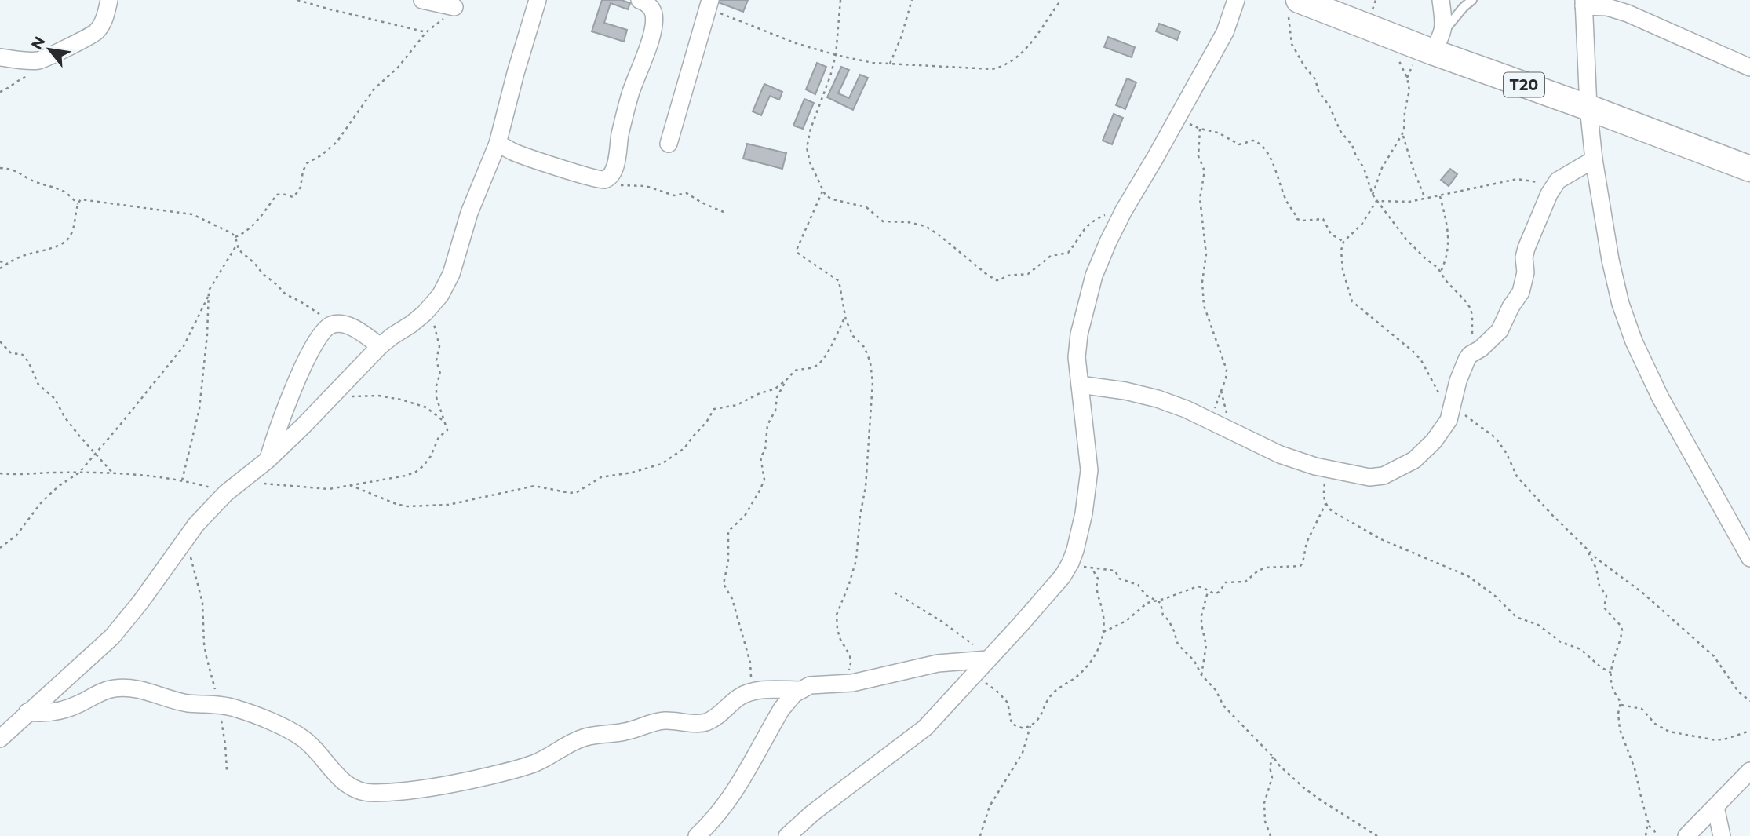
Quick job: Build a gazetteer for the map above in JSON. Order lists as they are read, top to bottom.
{
  "streets": {
    "main road": ["T20"]
  },
  "north": "top left"
}
